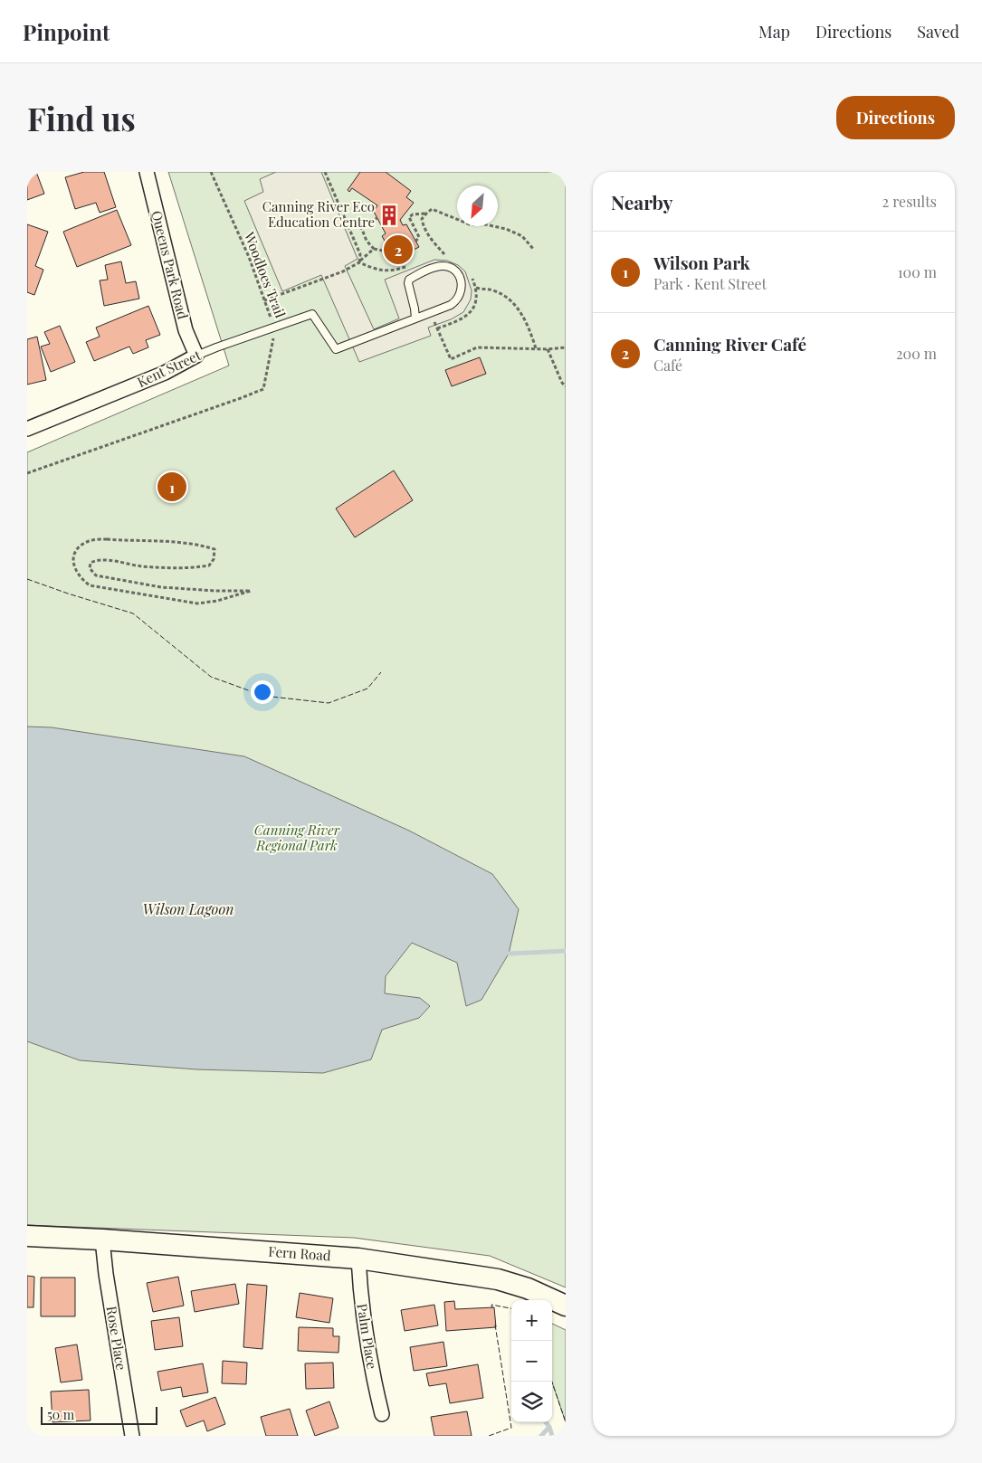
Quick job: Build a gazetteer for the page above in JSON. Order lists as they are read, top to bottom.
{
  "streets": {
    "street": [
      "Queens Park Road",
      "Kent Street",
      "Fern Road",
      "Palm Place",
      "Rose Place"
    ],
    "path": ["Woodloes Trail"]
  },
  "crossings": [
    ["Queens Park Road", "Kent Street"],
    ["Woodloes Trail", "Kent Street"],
    ["Fern Road", "Palm Place"],
    ["Fern Road", "Rose Place"]
  ],
  "water": ["Wilson Lagoon"],
  "parks": ["Canning River Regional Park"],
  "places": {
    "building": ["Canning River Eco Education Centre"]
  },
  "scale_bar": "50 m",
  "north": "bottom left",
  "page": {
    "header": "Pinpoint",
    "nav": ["Map", "Directions", "Saved"],
    "buttons": "Directions",
    "title": "Find us",
    "heading": ["Nearby", "2 results"],
    "list": [
      {
        "mark": "1",
        "name": "Wilson Park",
        "note": "Park · Kent Street",
        "value": "100 m"
      },
      {
        "mark": "2",
        "name": "Canning River Café",
        "note": "Café",
        "value": "200 m"
      }
    ],
    "pins": ["2", "1"],
    "map_buttons": ["+", "−"],
    "scale": "50 m"
  }
}
